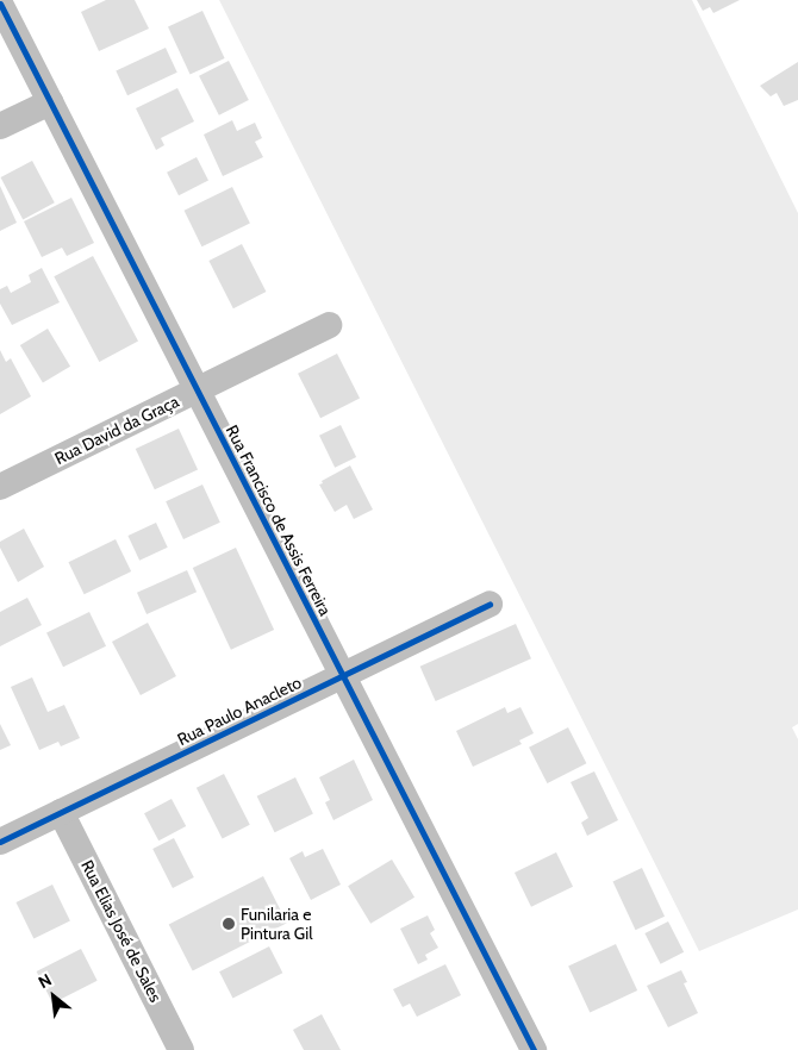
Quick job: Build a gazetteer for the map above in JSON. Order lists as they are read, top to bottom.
{
  "streets": {
    "street": [
      "Rua David da Graça",
      "Rua Francisco de Assis Ferreira",
      "Rua Paulo Anacleto",
      "Rua Elias José de Sales"
    ]
  },
  "crossings": [
    ["Rua David da Graça", "Rua Francisco de Assis Ferreira"],
    ["Rua Francisco de Assis Ferreira", "Rua Paulo Anacleto"],
    ["Rua Paulo Anacleto", "Rua Elias José de Sales"]
  ],
  "places": ["Funilaria e Pintura Gil"],
  "north": "top left"
}
